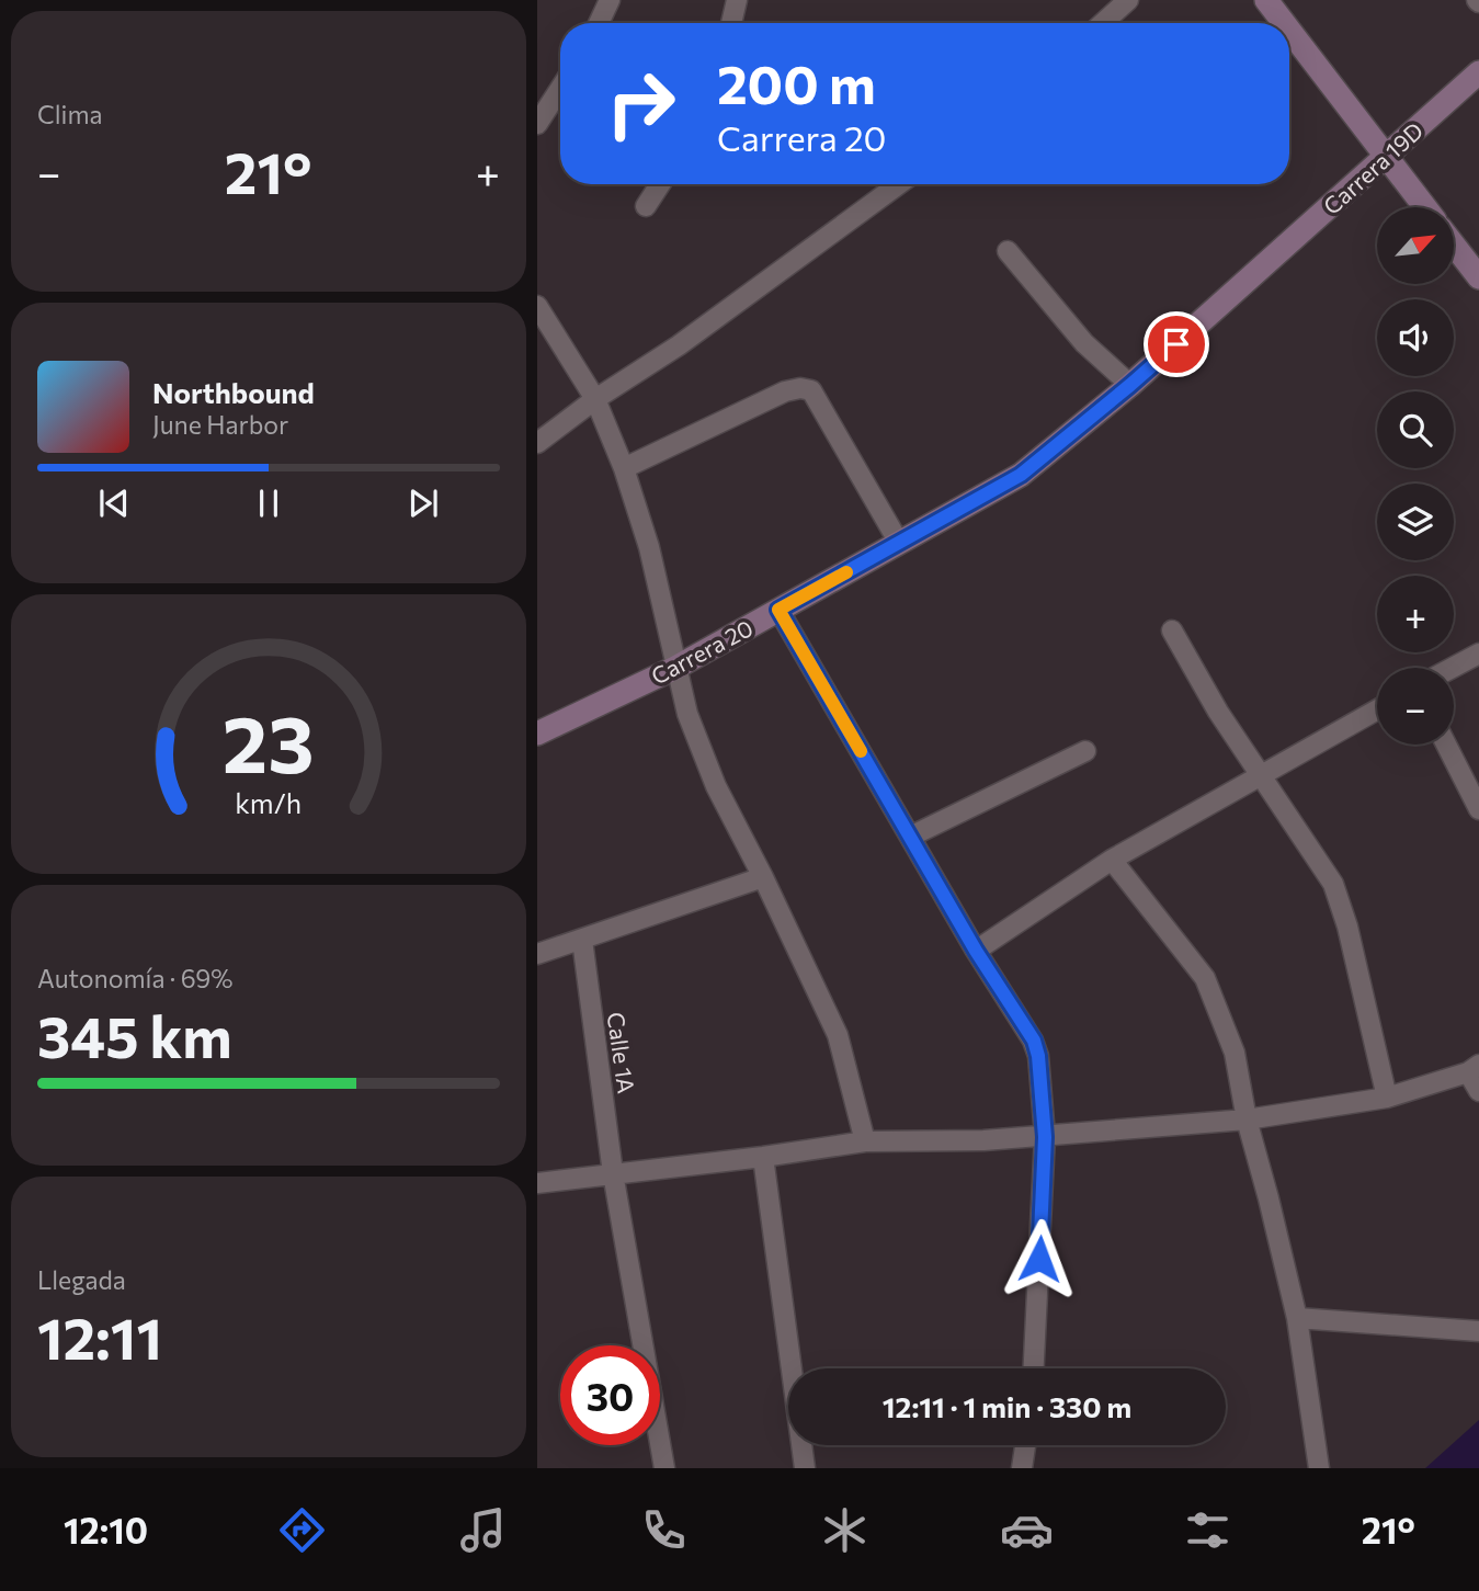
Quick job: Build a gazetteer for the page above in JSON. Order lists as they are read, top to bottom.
{
  "streets": {
    "street": ["Carrera 19D", "Carrera 20", "Calle 1A"]
  },
  "crossings": [
    ["Carrera 19D", "Carrera 20"]
  ],
  "north": "top right",
  "page": {
    "tile": [
      "Clima",
      ["Autonomía · 69%", "345 km"],
      ["Llegada", "12:11"]
    ],
    "turn": ["200 m", "Carrera 20"],
    "heat": ["−", "21°", "+"],
    "map_buttons": ["+", "−"],
    "song": ["Northbound", "June Harbor"],
    "limit": "30",
    "trip": "12:11 · 1 min · 330 m",
    "tabs": ["12:10", "21°"],
    "gauge": ["23", "km/h"]
  }
}
